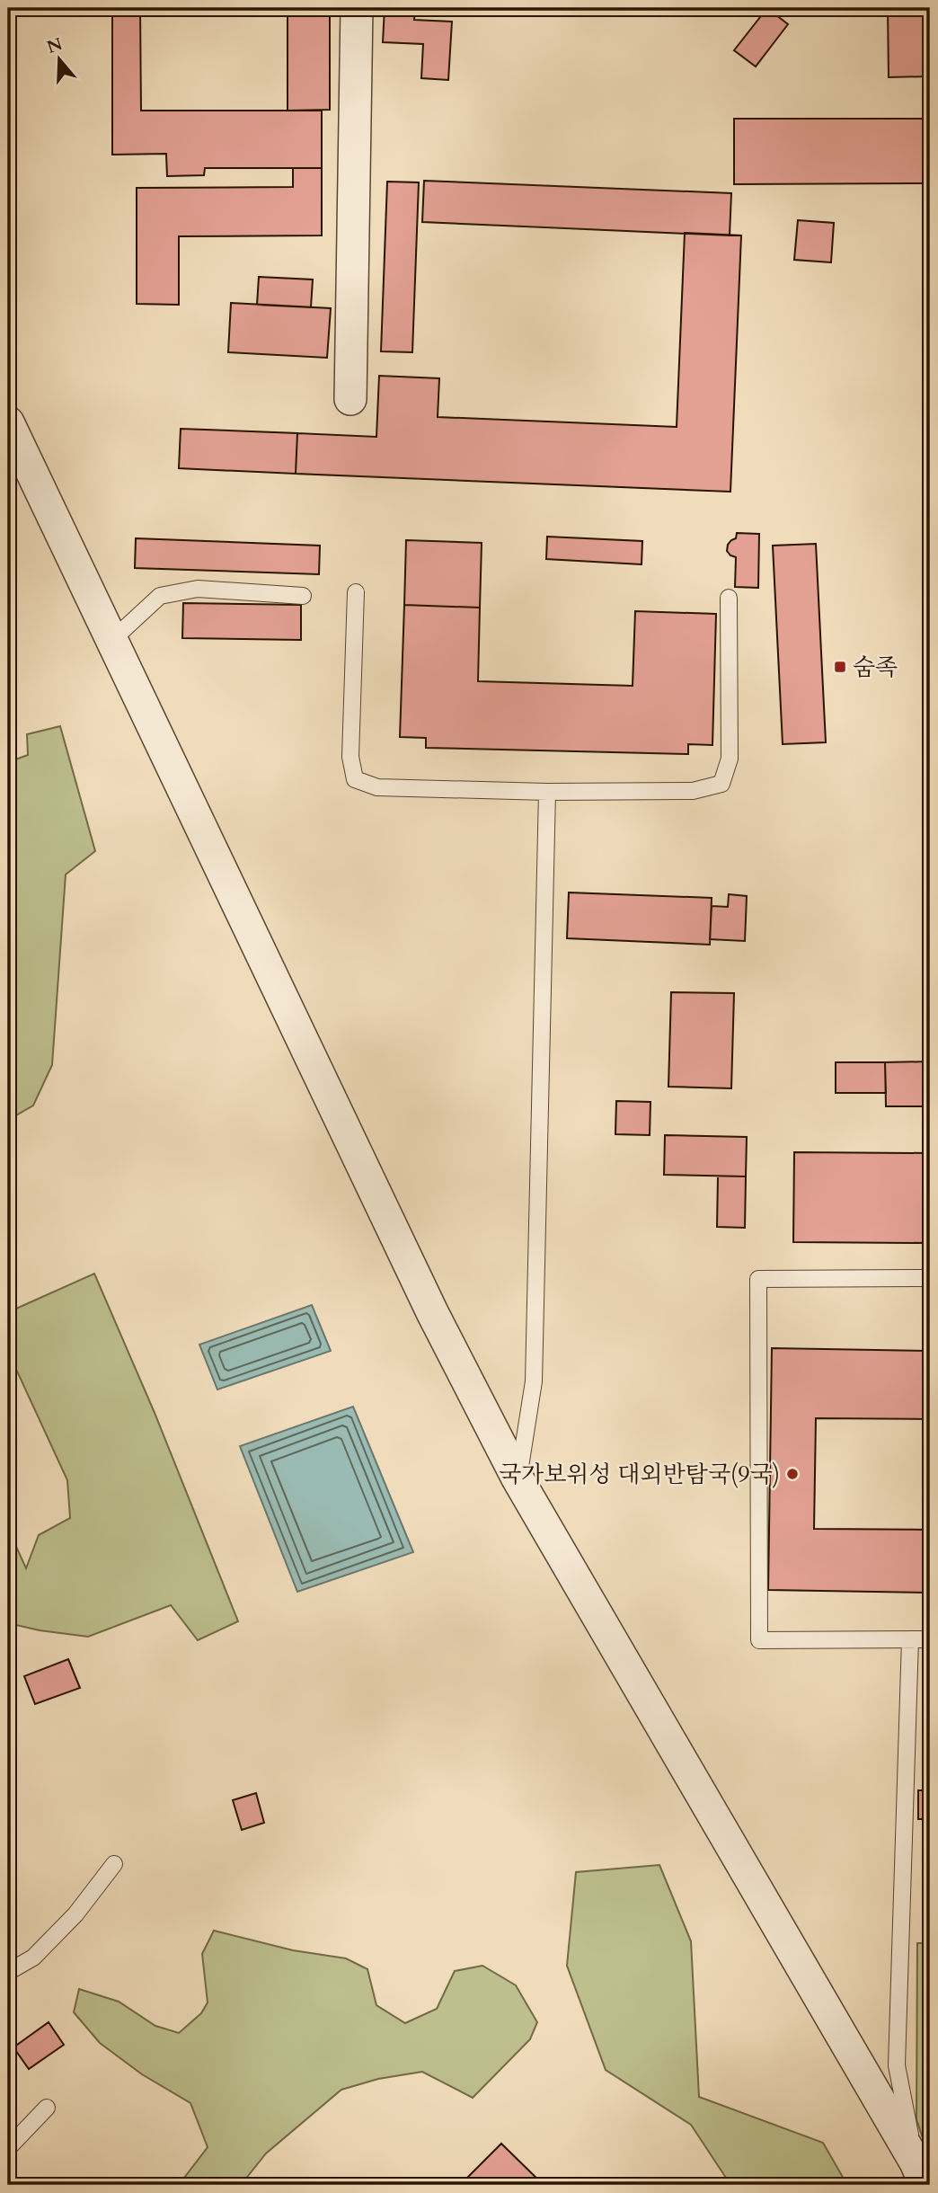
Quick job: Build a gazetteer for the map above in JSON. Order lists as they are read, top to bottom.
{
  "places": {
    "transit": ["숨족"],
    "other": ["국가보위성 대외반탐국(9국)"]
  },
  "north": "top"
}
